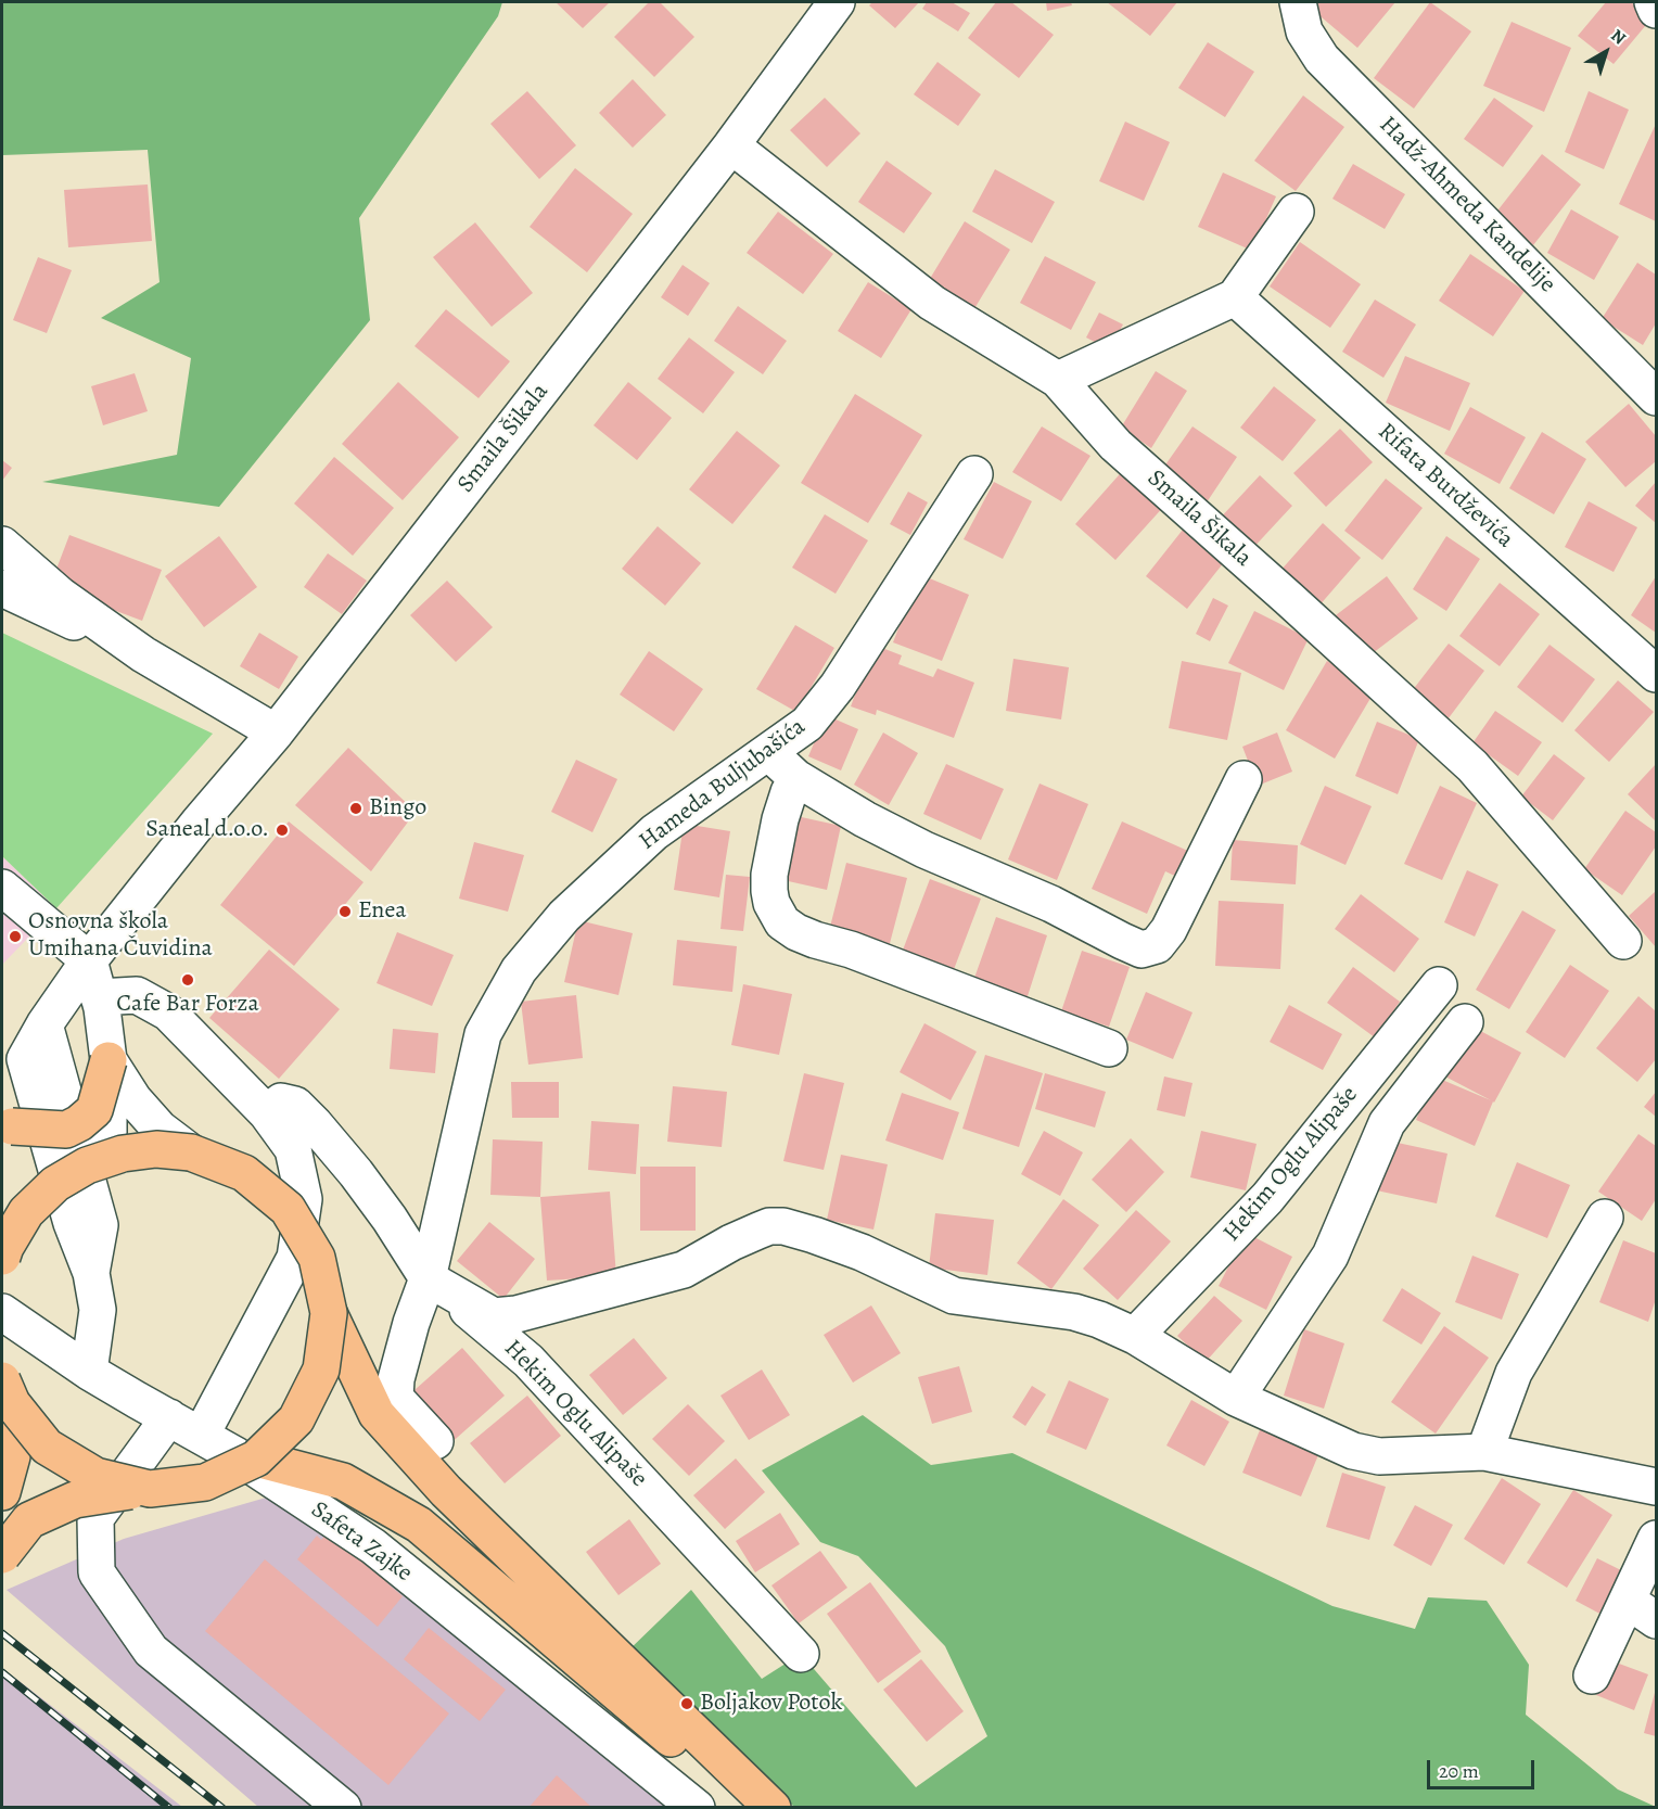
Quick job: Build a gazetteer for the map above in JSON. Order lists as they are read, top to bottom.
{
  "streets": {
    "street": [
      "Hadž-Ahmeda Kandelije",
      "Smaila Šikala",
      "Rifata Burdževića",
      "Hameda Buljubašića",
      "Hekim Oglu Alipaše",
      "Safeta Zajke"
    ]
  },
  "crossings": [
    ["Smaila Šikala", "Safeta Zajke"],
    ["Hameda Buljubašića", "Hekim Oglu Alipaše"]
  ],
  "places": [
    "Bingo",
    "Saneal d.o.o.",
    "Enea",
    "Osnovna škola Umihana Čuvidina",
    "Cafe Bar Forza",
    "Boljakov Potok"
  ],
  "scale_bar": "20 m",
  "north": "top right"
}
